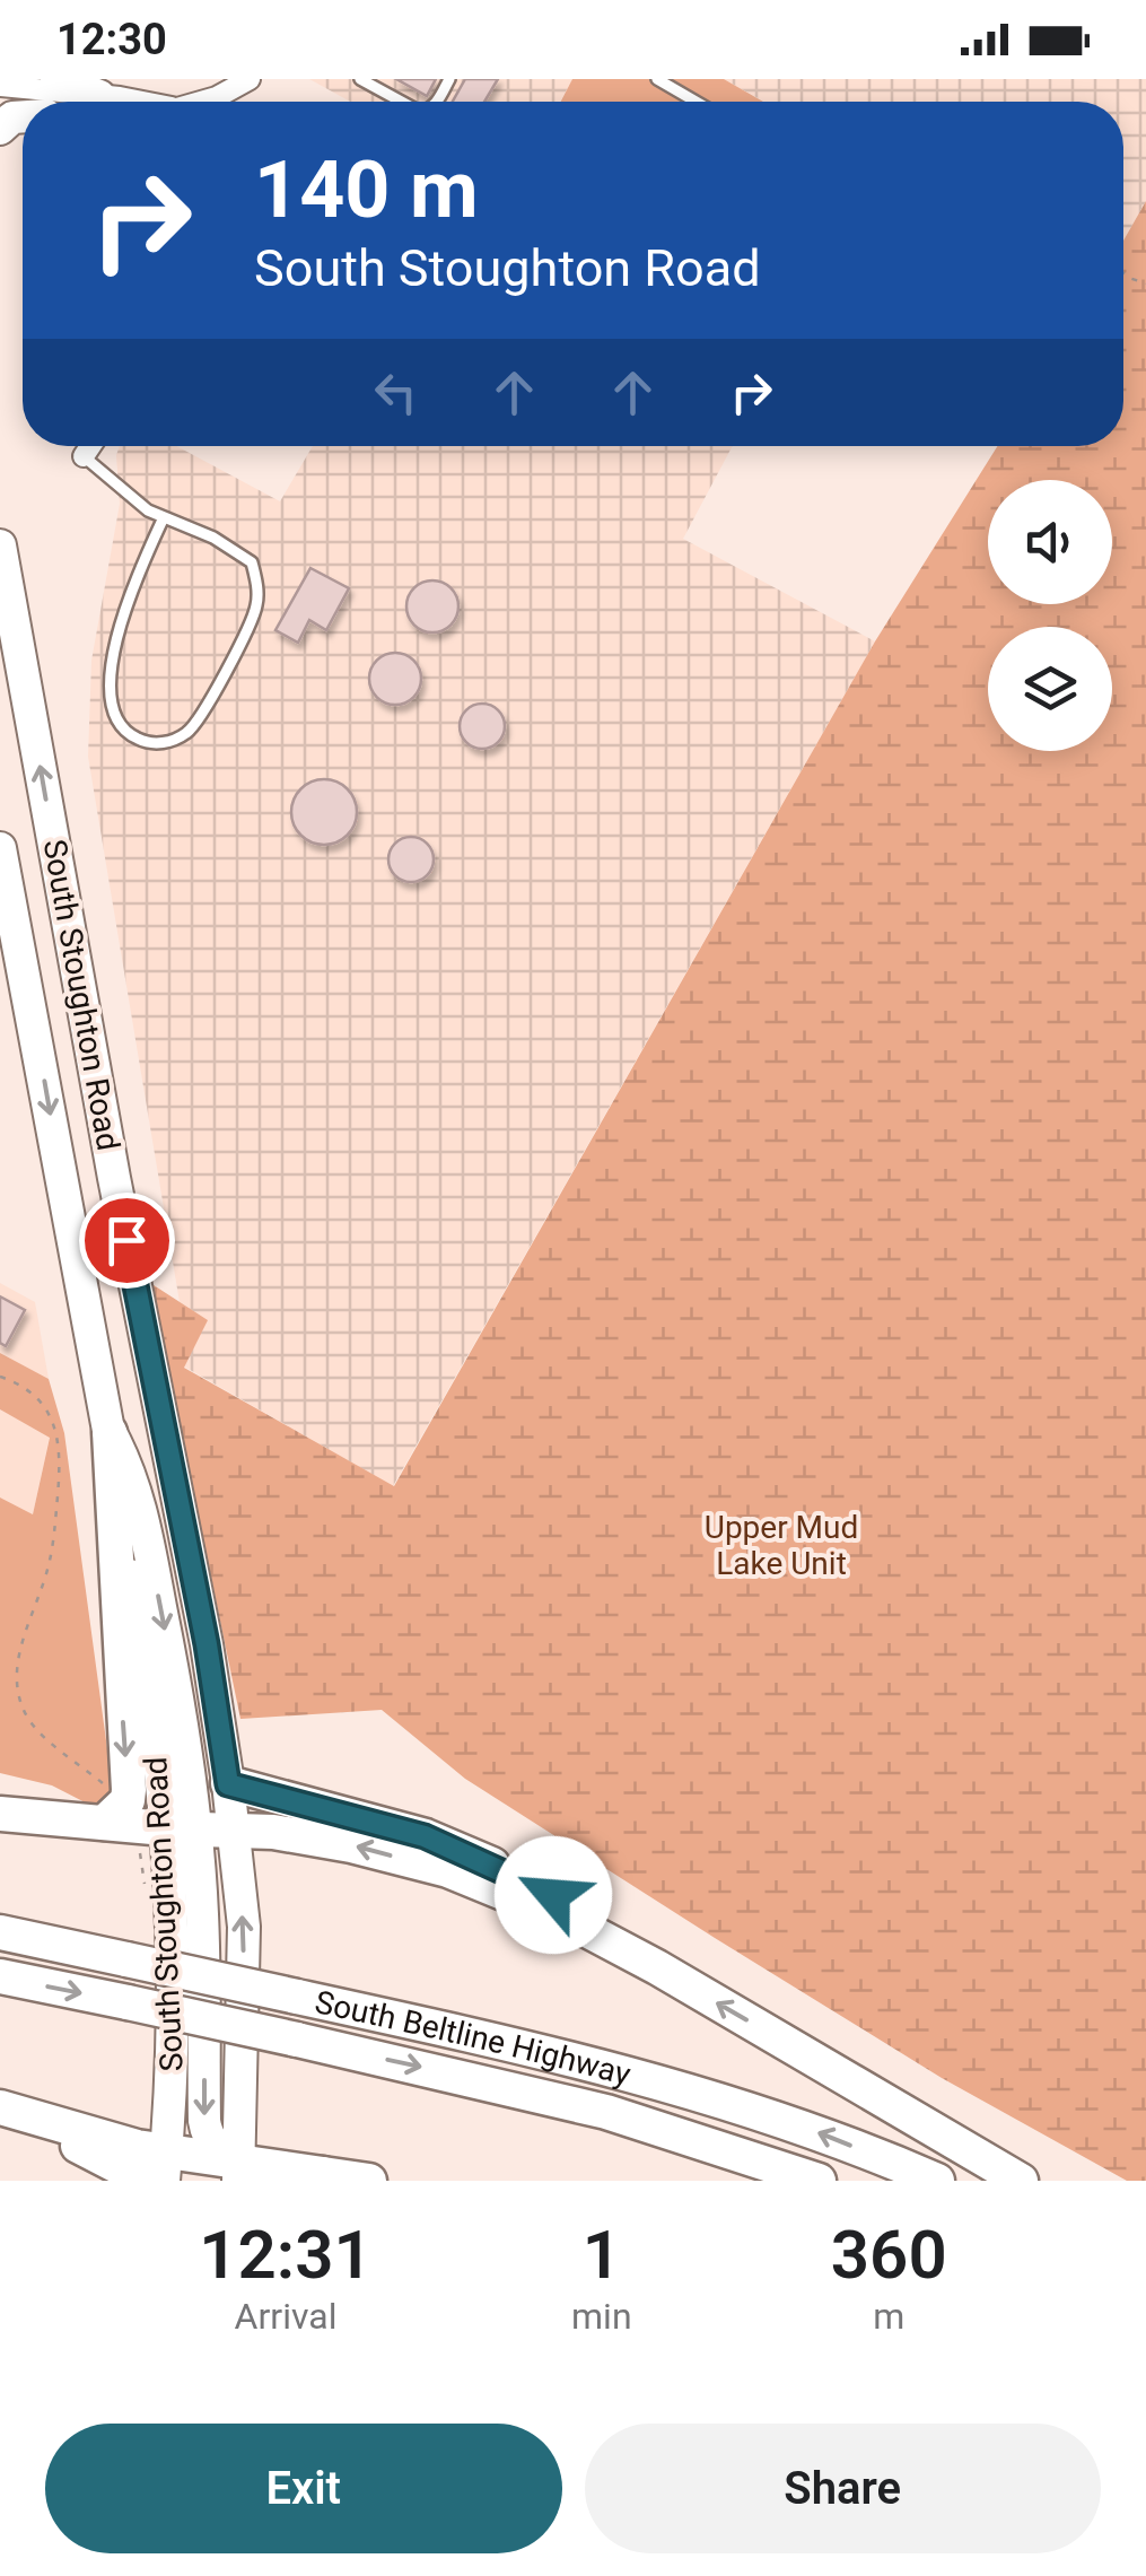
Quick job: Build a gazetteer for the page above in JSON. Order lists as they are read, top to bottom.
{
  "streets": {
    "highway": ["South Beltline Highway"],
    "main road": ["South Stoughton Road"]
  },
  "parks": ["Upper Mud Lake Unit"],
  "page": {
    "status": "12:30",
    "turn": ["140 m", "South Stoughton Road"],
    "eta": [
      "12:31",
      "Arrival",
      "1",
      "min",
      "360",
      "m"
    ],
    "buttons": ["Exit", "Share"]
  }
}
